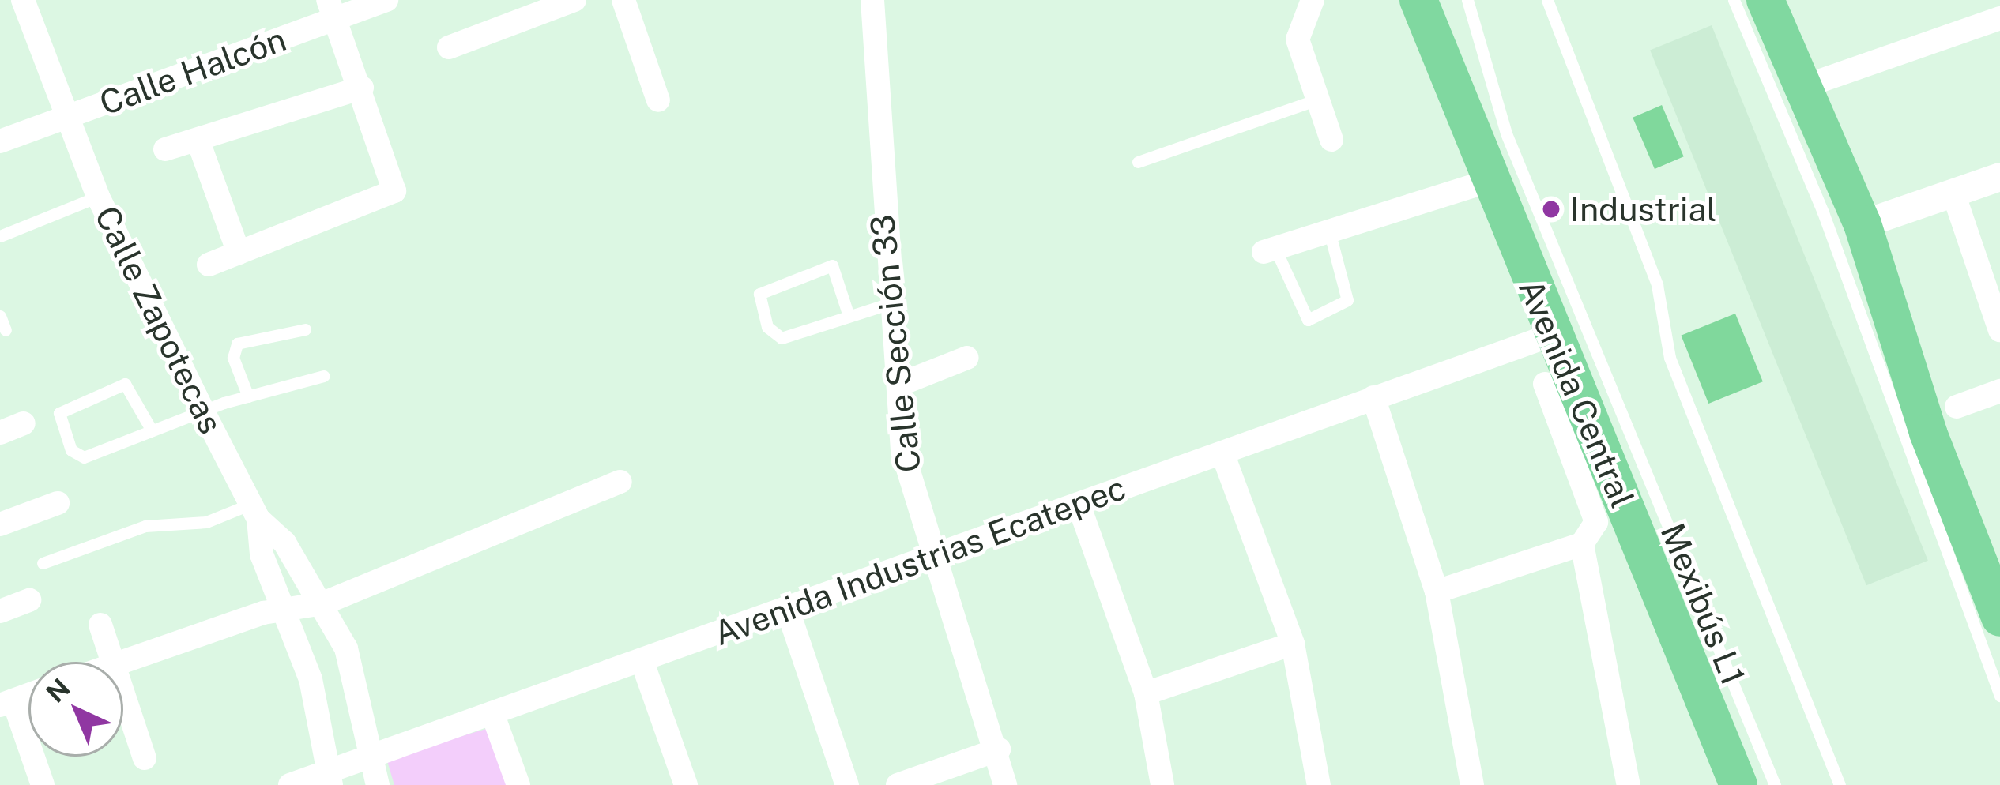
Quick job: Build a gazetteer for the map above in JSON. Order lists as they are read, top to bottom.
{
  "streets": {
    "highway": ["Avenida Central"],
    "street": [
      "Calle Halcón",
      "Calle Zapotecas",
      "Calle Sección 33",
      "Avenida Industrias Ecatepec"
    ],
    "lane": ["Mexibús L1"]
  },
  "crossings": [
    ["Calle Halcón", "Calle Zapotecas"],
    ["Calle Zapotecas", "Avenida Industrias Ecatepec"],
    ["Calle Sección 33", "Avenida Industrias Ecatepec"],
    ["Avenida Central", "Avenida Industrias Ecatepec"]
  ],
  "places": ["Industrial"],
  "north": "top left"
}
